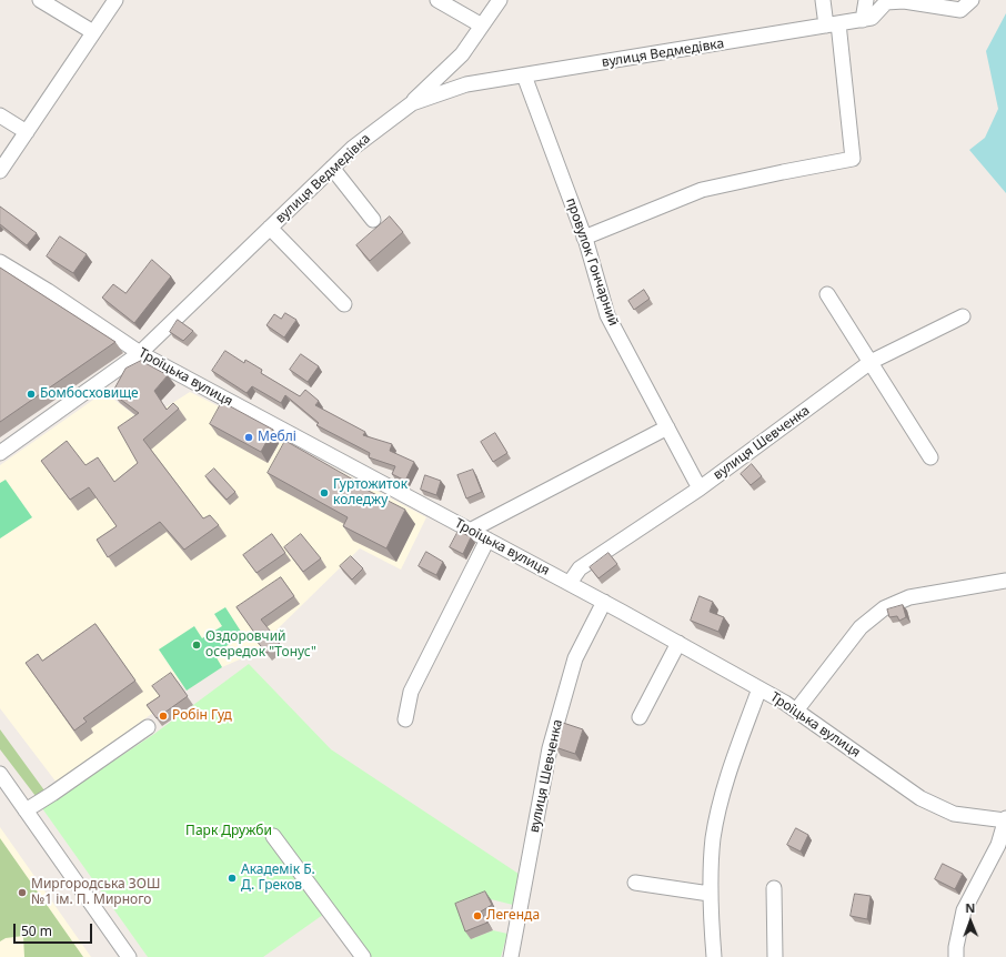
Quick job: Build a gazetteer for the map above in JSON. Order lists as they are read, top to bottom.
{
  "streets": {
    "street": [
      "вулиця Ведмедівка",
      "провулок Гончарний",
      "Троїцька вулиця",
      "вулиця Шевченка"
    ]
  },
  "crossings": [
    ["вулиця Ведмедівка", "провулок Гончарний"],
    ["вулиця Ведмедівка", "Троїцька вулиця"],
    ["провулок Гончарний", "вулиця Шевченка"],
    ["Троїцька вулиця", "вулиця Шевченка"]
  ],
  "parks": ["Парк Дружби"],
  "places": [
    "Бомбосховище",
    "Меблі",
    "Гуртожиток коледжу",
    "Оздоровчий осередок \"Тонус\"",
    "Робін Гуд",
    "Академік Б. Д. Греков",
    "Миргородська ЗОШ №1 ім. П. Мирного",
    "Легенда"
  ],
  "scale_bar": "50 m",
  "north": "top"
}
